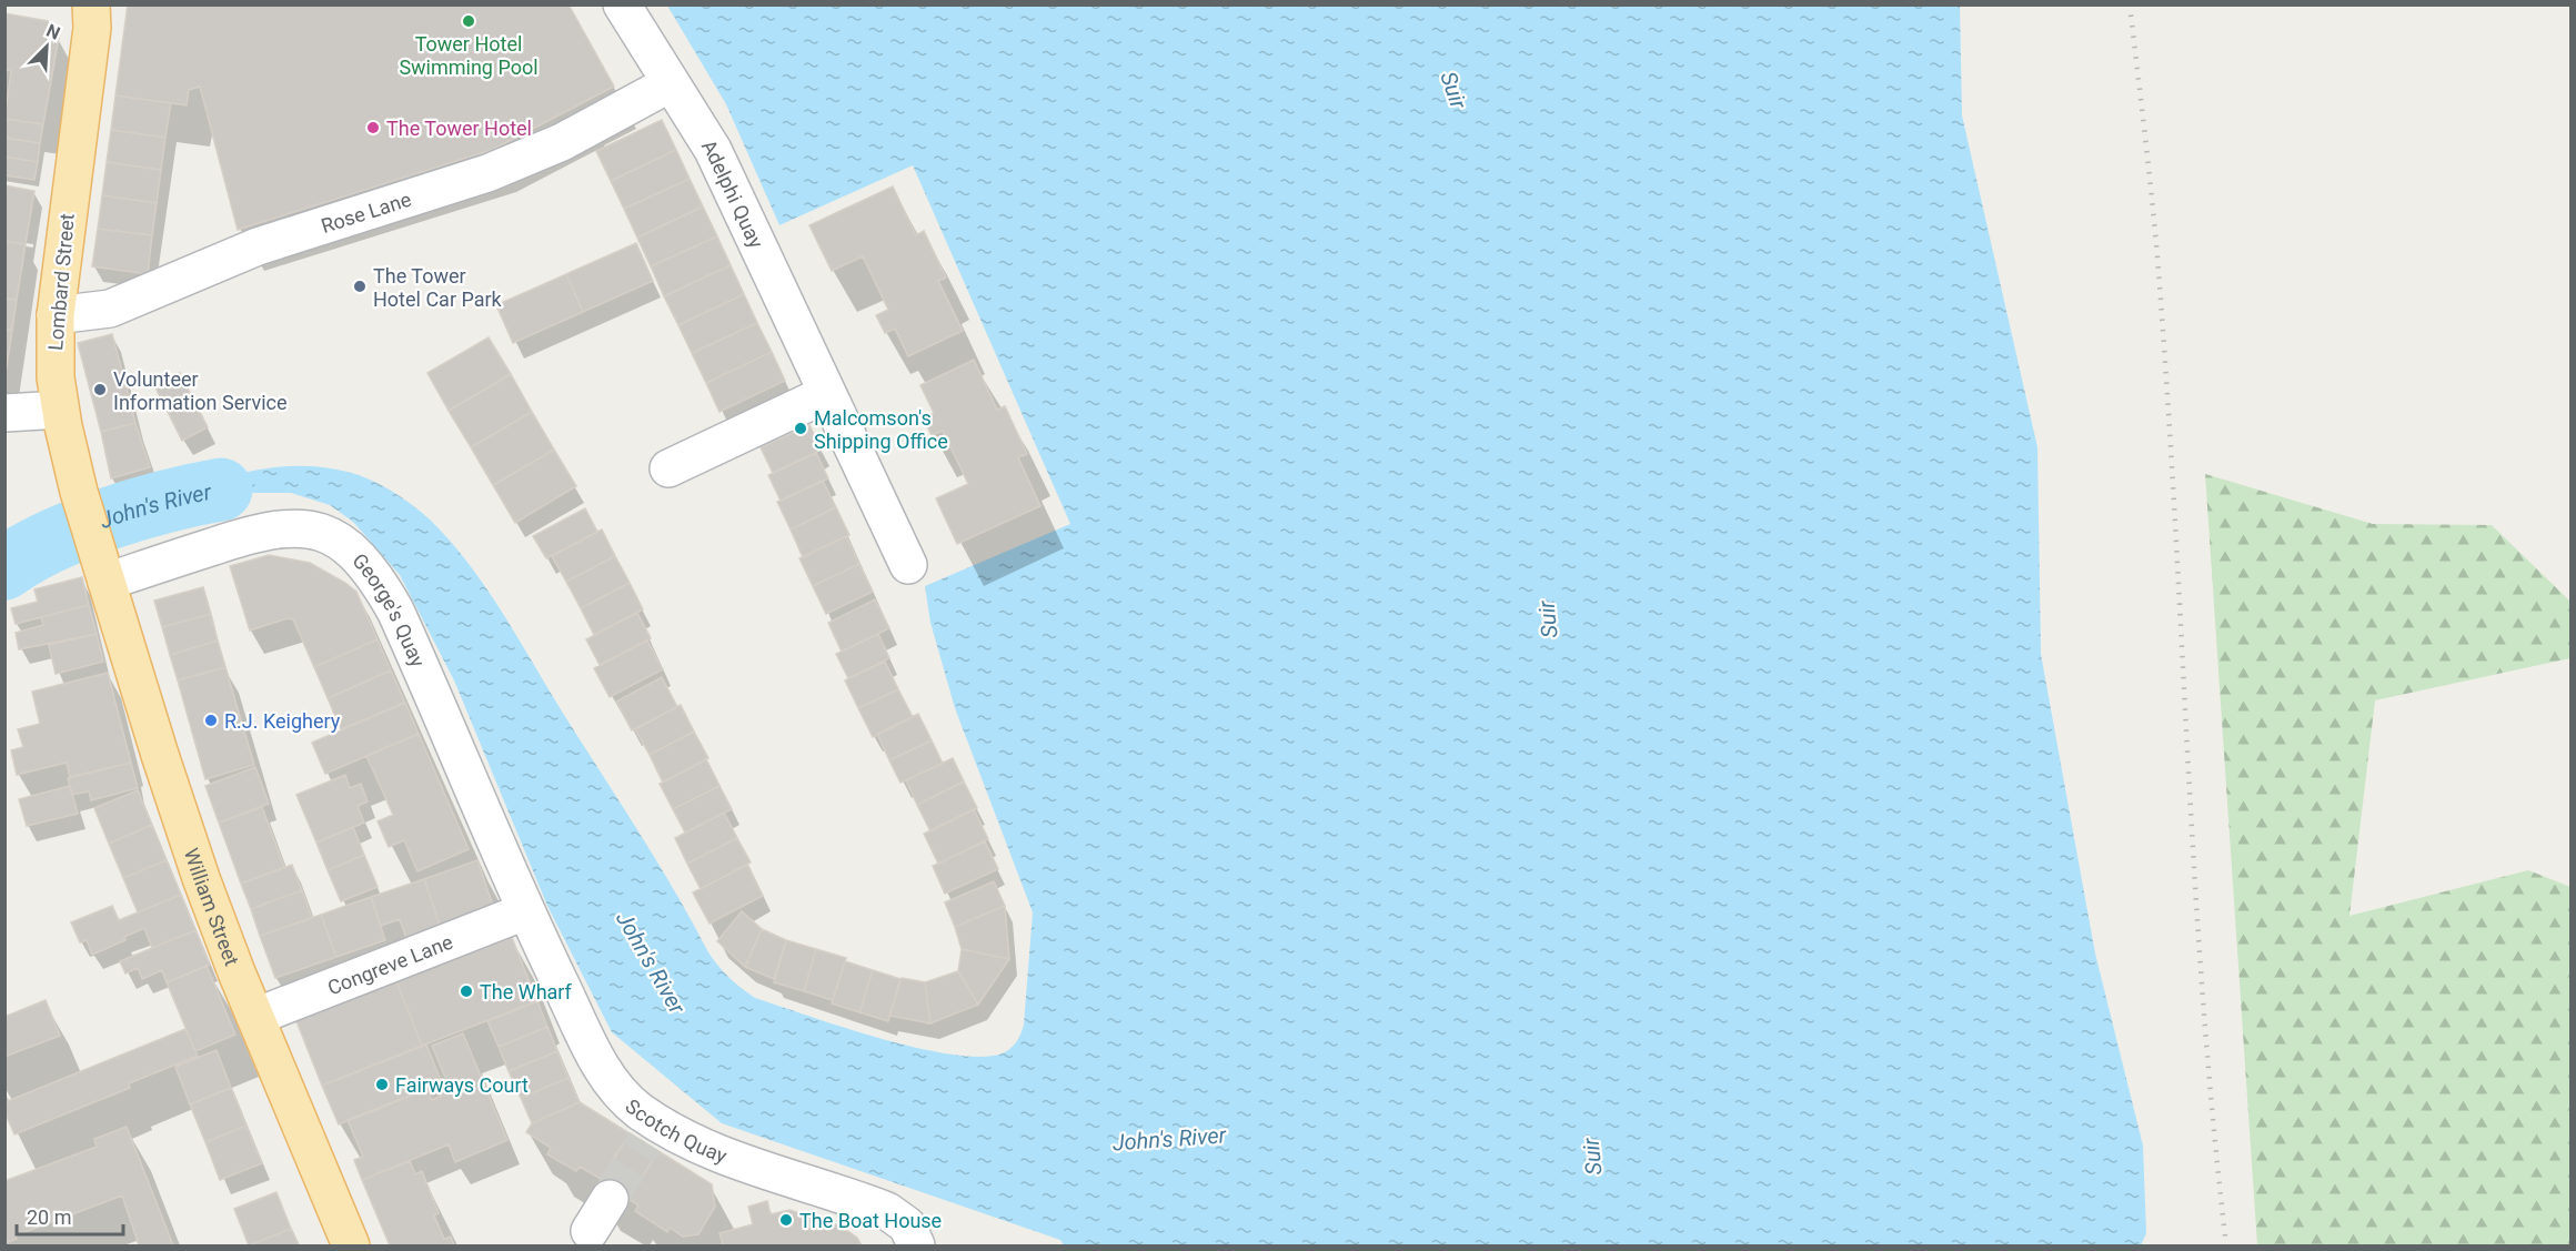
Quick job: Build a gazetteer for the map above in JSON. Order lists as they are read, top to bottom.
{
  "streets": {
    "main road": ["Lombard Street", "William Street"],
    "street": [
      "Adelphi Quay",
      "Rose Lane",
      "George's Quay",
      "Congreve Lane",
      "Scotch Quay"
    ]
  },
  "crossings": [
    ["Adelphi Quay", "Rose Lane"],
    ["Rose Lane", "Lombard Street"],
    ["Lombard Street", "George's Quay"],
    ["Lombard Street", "William Street"],
    ["George's Quay", "William Street"],
    ["George's Quay", "Congreve Lane"],
    ["George's Quay", "Scotch Quay"],
    ["William Street", "Congreve Lane"],
    ["Congreve Lane", "Scotch Quay"]
  ],
  "water": ["Suir", "John's River"],
  "places": [
    "Tower Hotel Swimming Pool",
    "The Tower Hotel",
    "The Tower Hotel Car Park",
    "Volunteer Information Service",
    "Malcomson's Shipping Office",
    "R.J. Keighery",
    "The Wharf",
    "Fairways Court",
    "The Boat House"
  ],
  "scale_bar": "20 m",
  "north": "top right"
}
